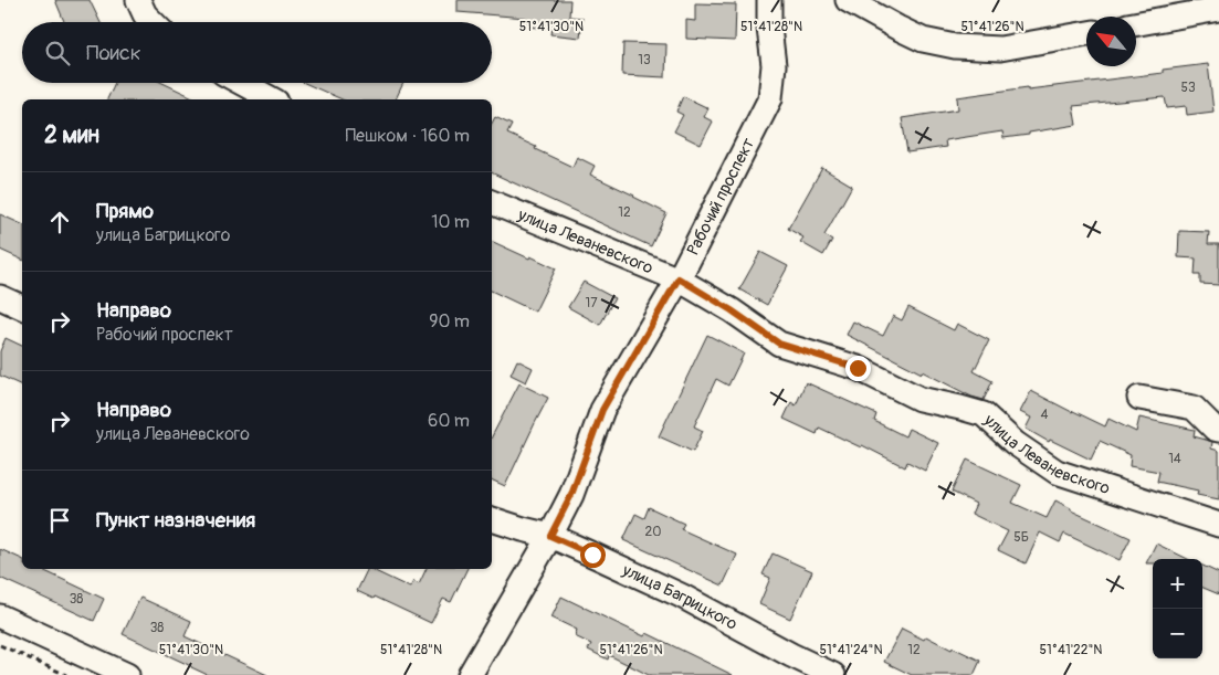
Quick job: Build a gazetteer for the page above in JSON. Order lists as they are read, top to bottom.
{
  "streets": {
    "street": ["Рабочий проспект", "улица Леваневского", "улица Багрицкого"]
  },
  "crossings": [
    ["Рабочий проспект", "улица Леваневского"],
    ["Рабочий проспект", "улица Багрицкого"]
  ],
  "house_numbers": [
    "13",
    "53",
    "12",
    "17",
    "4",
    "14",
    "20",
    "5Б",
    "38",
    "38",
    "12"
  ],
  "north": "top left",
  "page": {
    "search": "Поиск",
    "heading": ["2 мин", "Пешком · 160 m"],
    "list": [
      ["Прямо", "улица Багрицкого", "10 m"],
      ["Направо", "Рабочий проспект", "90 m"],
      ["Направо", "улица Леваневского", "60 m"],
      "Пункт назначения"
    ],
    "map_buttons": ["+", "−"]
  },
  "coordinates": [
    "51°41'30\"N",
    "51°41'28\"N",
    "51°41'26\"N",
    "51°41'24\"N",
    "51°41'22\"N"
  ]
}
